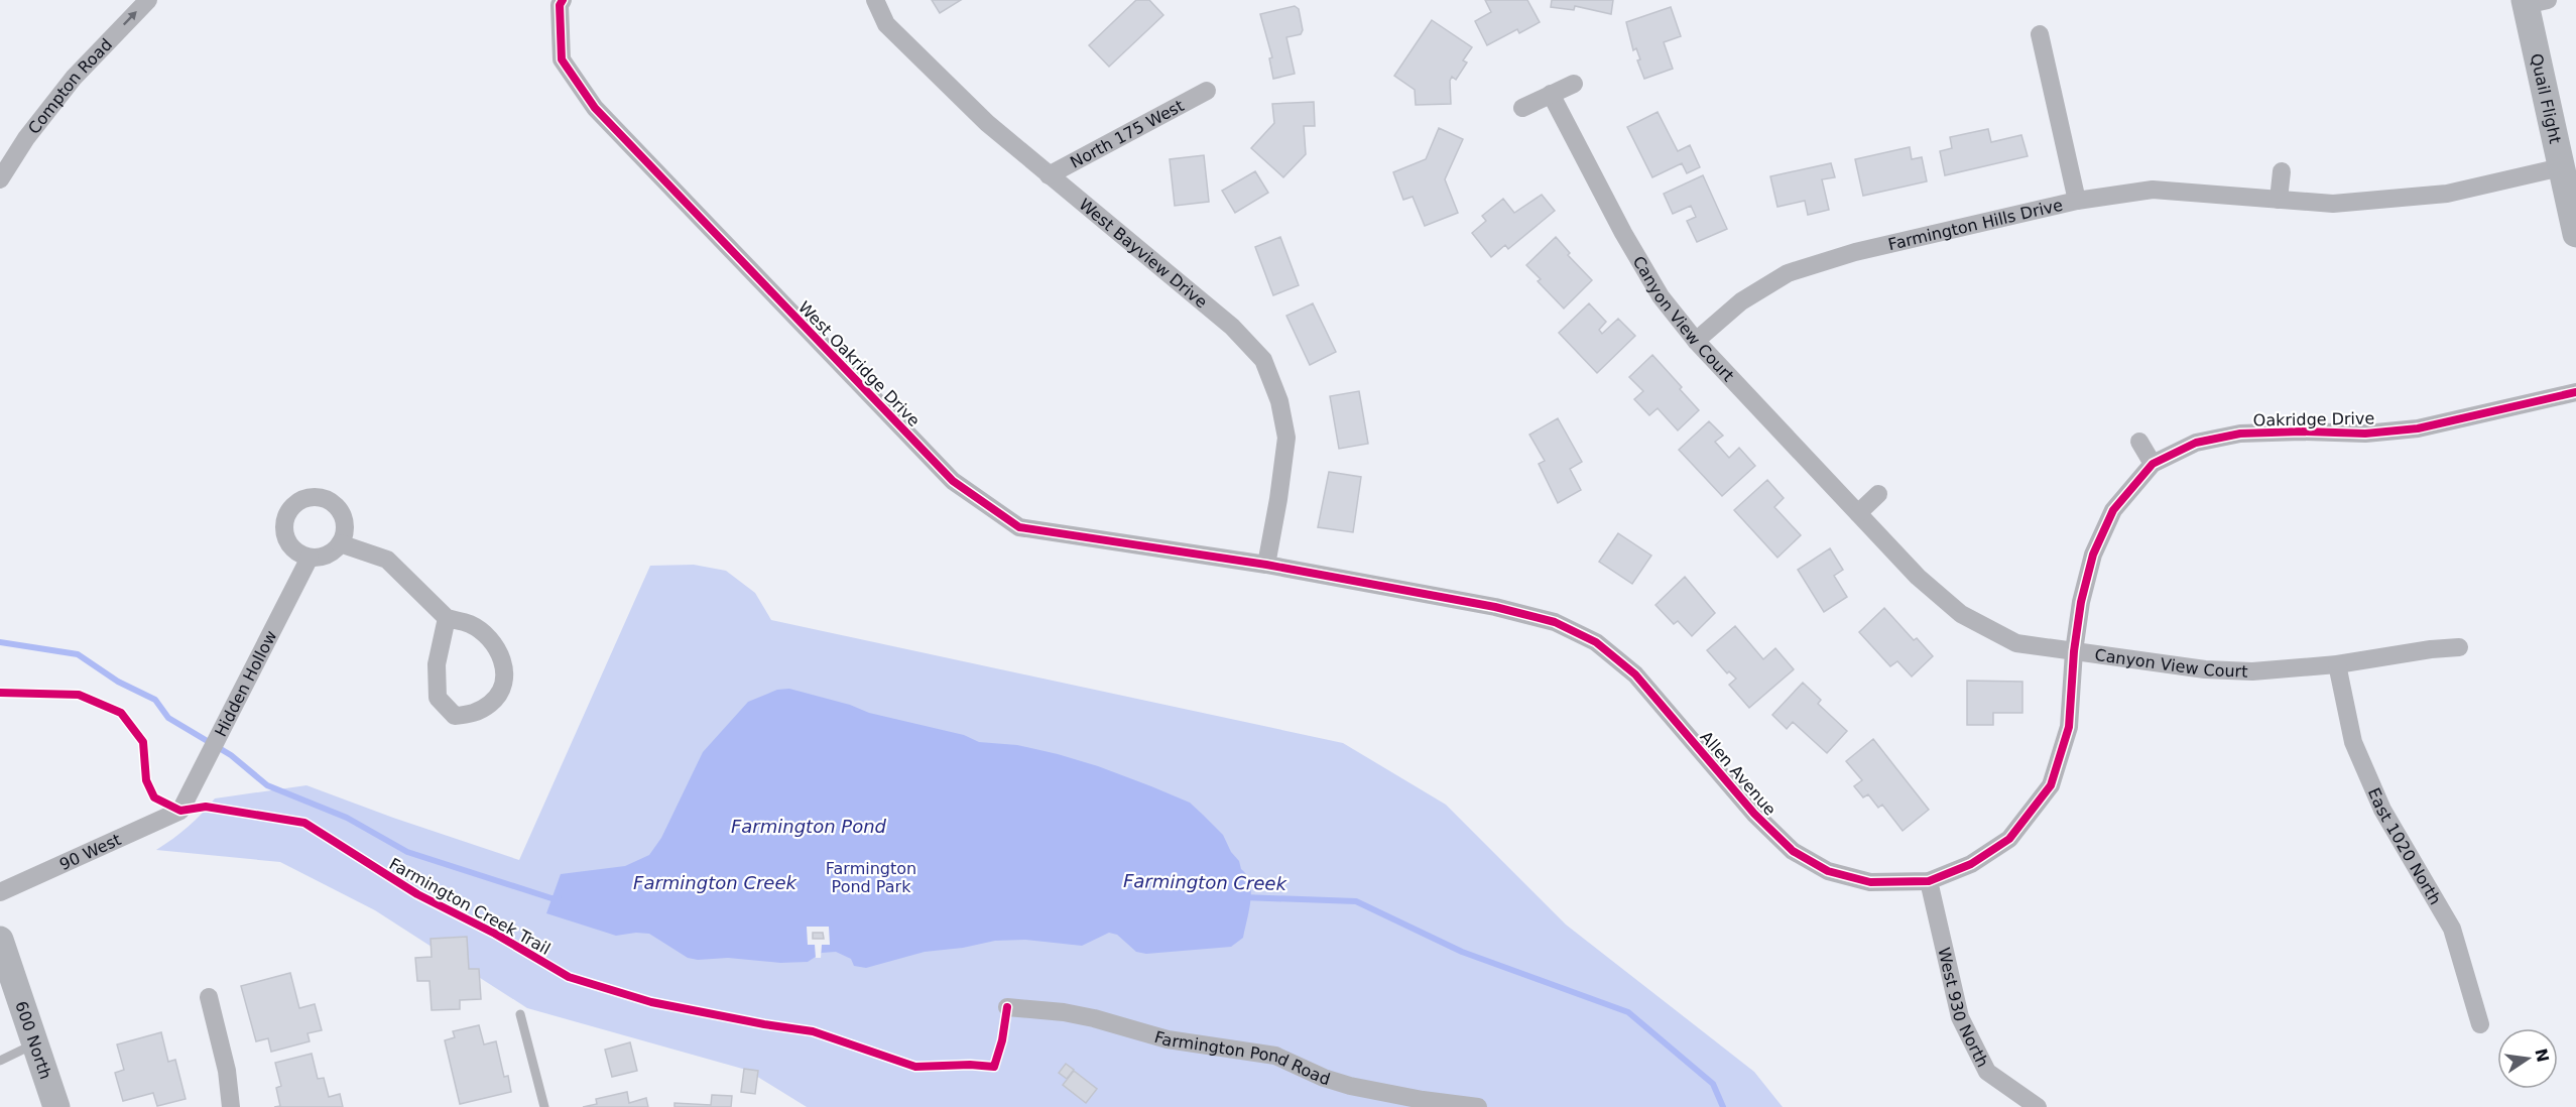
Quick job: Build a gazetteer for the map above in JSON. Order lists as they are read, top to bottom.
{
  "streets": {
    "street": [
      "Compton Road",
      "Quail Flight",
      "North 175 West",
      "Farmington Hills Drive",
      "West Bayview Drive",
      "Canyon View Court",
      "West Oakridge Drive",
      "Oakridge Drive",
      "Hidden Hollow",
      "Allen Avenue",
      "East 1020 North",
      "90 West",
      "West 930 North",
      "600 North",
      "Farmington Pond Road"
    ],
    "cycle path": ["Farmington Creek Trail"]
  },
  "crossings": [
    ["Quail Flight", "Farmington Hills Drive"],
    ["North 175 West", "West Bayview Drive"],
    ["Farmington Hills Drive", "Canyon View Court"],
    ["West Bayview Drive", "West Oakridge Drive"],
    ["West Bayview Drive", "Allen Avenue"],
    ["Canyon View Court", "Oakridge Drive"],
    ["Canyon View Court", "Allen Avenue"],
    ["Canyon View Court", "East 1020 North"],
    ["West Oakridge Drive", "Allen Avenue"],
    ["Oakridge Drive", "Allen Avenue"],
    ["Hidden Hollow", "90 West"],
    ["Allen Avenue", "West 930 North"]
  ],
  "one_way": ["Compton Road"],
  "water": ["Farmington Pond", "Farmington Creek"],
  "parks": ["Farmington Pond Park"],
  "north": "right"
}
